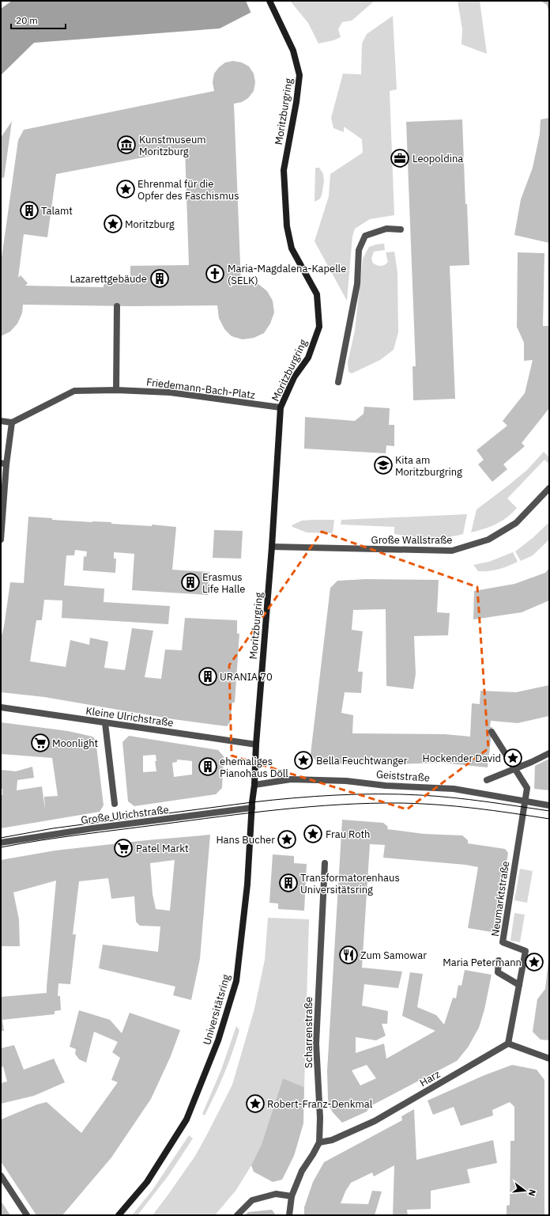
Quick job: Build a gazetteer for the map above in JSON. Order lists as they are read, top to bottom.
{
  "streets": {
    "street": [
      "Moritzburgring",
      "Friedemann-Bach-Platz",
      "Große Wallstraße",
      "Kleine Ulrichstraße",
      "Geiststraße",
      "Große Ulrichstraße",
      "Neumarktstraße",
      "Universitätsring",
      "Scharrenstraße",
      "Harz"
    ]
  },
  "crossings": [
    ["Moritzburgring", "Friedemann-Bach-Platz"],
    ["Moritzburgring", "Große Wallstraße"],
    ["Moritzburgring", "Kleine Ulrichstraße"],
    ["Moritzburgring", "Universitätsring"],
    ["Kleine Ulrichstraße", "Große Ulrichstraße"],
    ["Kleine Ulrichstraße", "Universitätsring"],
    ["Geiststraße", "Neumarktstraße"],
    ["Geiststraße", "Universitätsring"],
    ["Große Ulrichstraße", "Universitätsring"],
    ["Neumarktstraße", "Harz"],
    ["Scharrenstraße", "Harz"]
  ],
  "places": {
    "museum": ["Kunstmuseum Moritzburg"],
    "office": ["Leopoldina"],
    "place": [
      "Ehrenmal für die Opfer des Faschismus",
      "Moritzburg",
      "Hockender David",
      "Bella Feuchtwanger",
      "Frau Roth",
      "Hans Bucher",
      "Maria Petermann",
      "Robert-Franz-Denkmal"
    ],
    "building": [
      "Talamt",
      "Lazarettgebäude",
      "Erasmus Life Halle",
      "URANIA 70",
      "ehemaliges Pianohaus Döll",
      "Transformatorenhaus Universitätsring"
    ],
    "church": ["Maria-Magdalena-Kapelle (SELK)"],
    "school or university": ["Kita am Moritzburgring"],
    "supermarket": ["Moonlight", "Patel Markt"],
    "restaurant": ["Zum Samowar"]
  },
  "scale_bar": "20 m",
  "north": "right"
}
